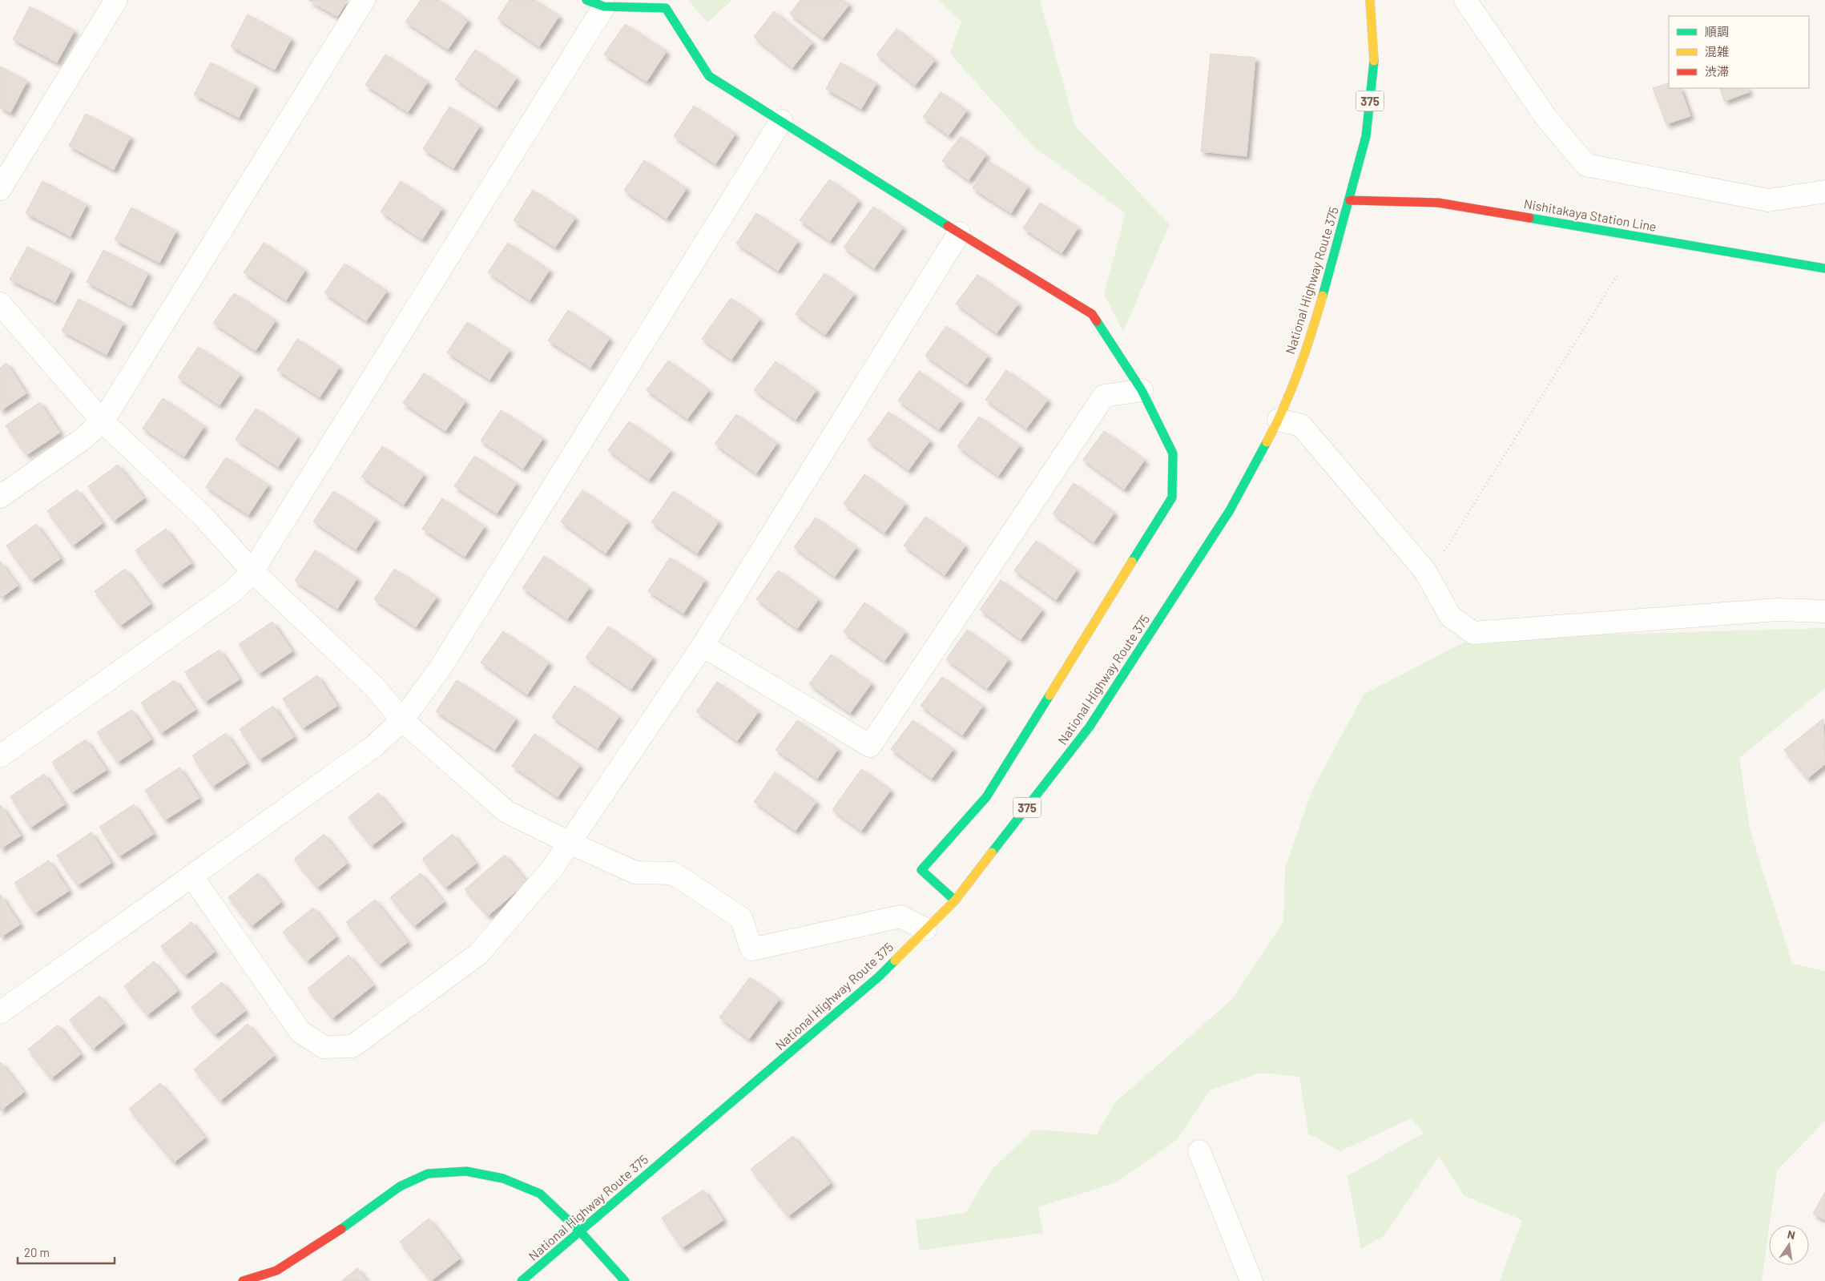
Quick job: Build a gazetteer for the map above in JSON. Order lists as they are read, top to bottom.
{
  "streets": {
    "main road": ["375", "Nishitakaya Station Line", "National Highway Route 375"]
  },
  "crossings": [
    ["Nishitakaya Station Line", "National Highway Route 375"]
  ],
  "legend": ["順調", "混雑", "渋滞"],
  "scale_bar": "20 m",
  "north": "top"
}
